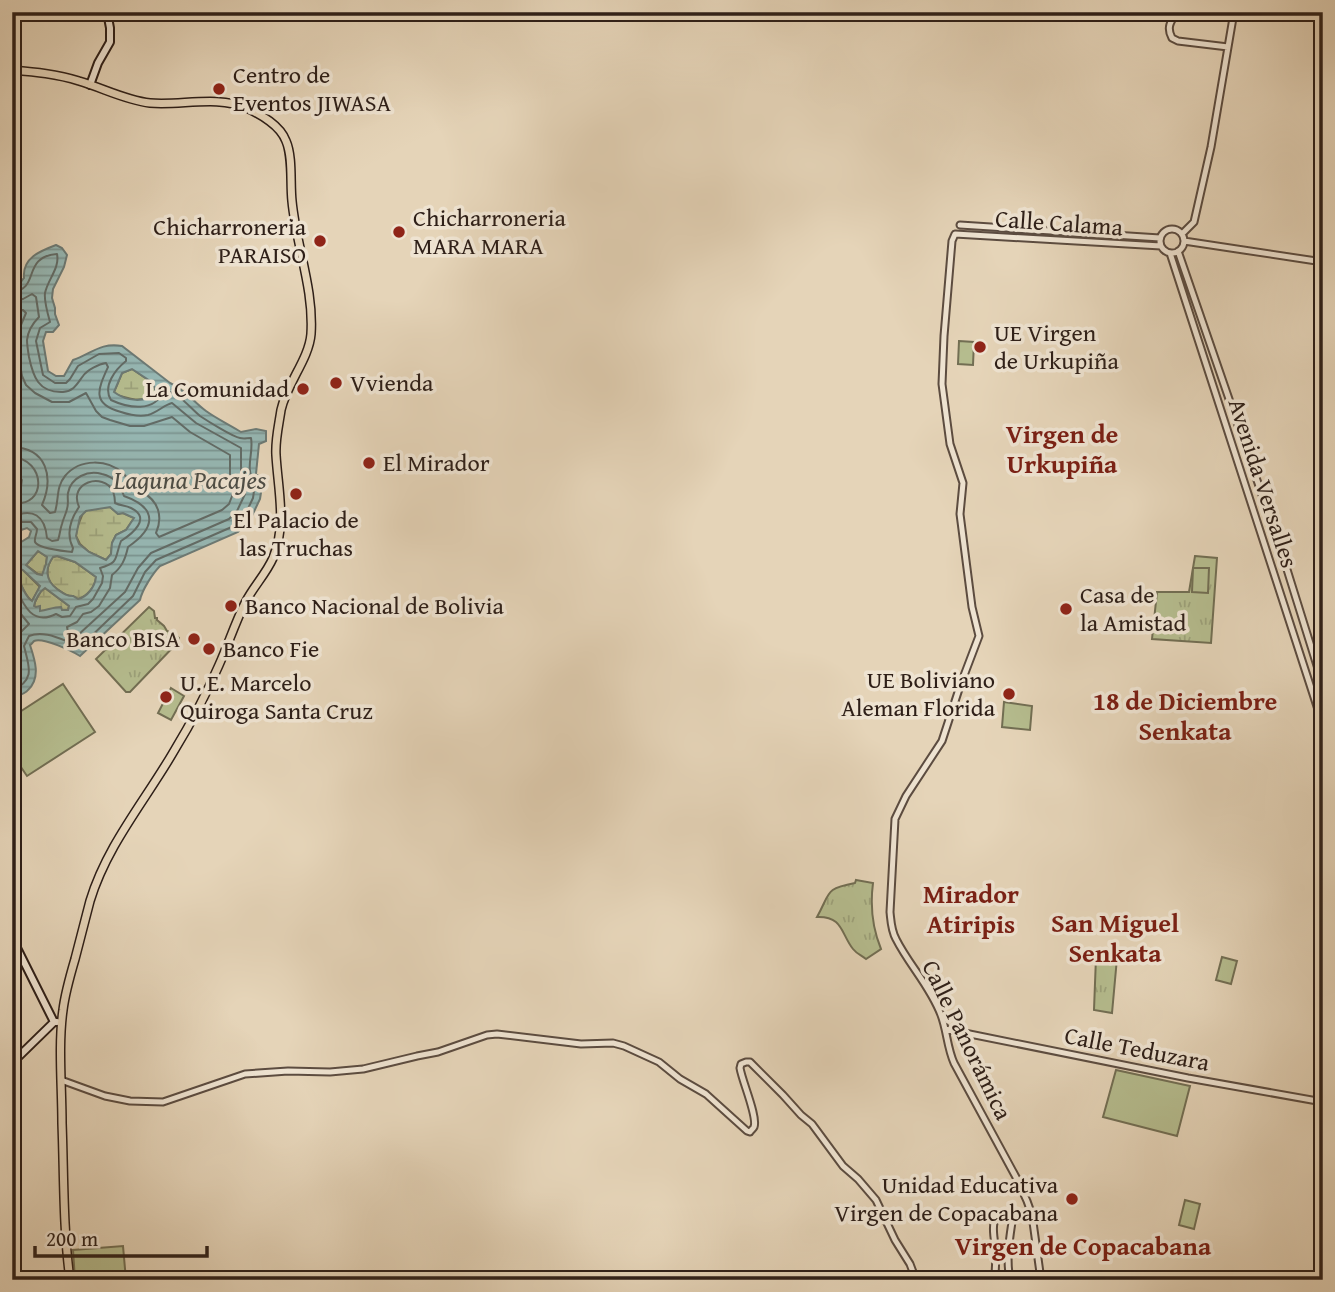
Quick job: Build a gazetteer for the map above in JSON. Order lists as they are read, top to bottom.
{
  "streets": {
    "street": [
      "Calle Calama",
      "Avenida Versalles",
      "Calle Panorámica",
      "Calle Teduzara"
    ]
  },
  "crossings": [
    ["Calle Calama", "Avenida Versalles"],
    ["Calle Calama", "Calle Panorámica"],
    ["Calle Panorámica", "Calle Teduzara"]
  ],
  "districts": [
    "Virgen de Urkupiña",
    "18 de Diciembre Senkata",
    "Mirador Atiripis",
    "San Miguel Senkata",
    "Virgen de Copacabana"
  ],
  "water": ["Laguna Pacajes"],
  "places": [
    "Centro de Eventos JIWASA",
    "Chicharroneria MARA MARA",
    "Chicharroneria PARAISO",
    "UE Virgen de Urkupiña",
    "Vvienda",
    "La Comunidad",
    "El Mirador",
    "El Palacio de las Truchas",
    "Banco Nacional de Bolivia",
    "Casa de la Amistad",
    "Banco BISA",
    "Banco Fie",
    "UE Boliviano Aleman Florida",
    "U. E. Marcelo Quiroga Santa Cruz",
    "Unidad Educativa Virgen de Copacabana"
  ],
  "scale_bar": "200 m"
}
